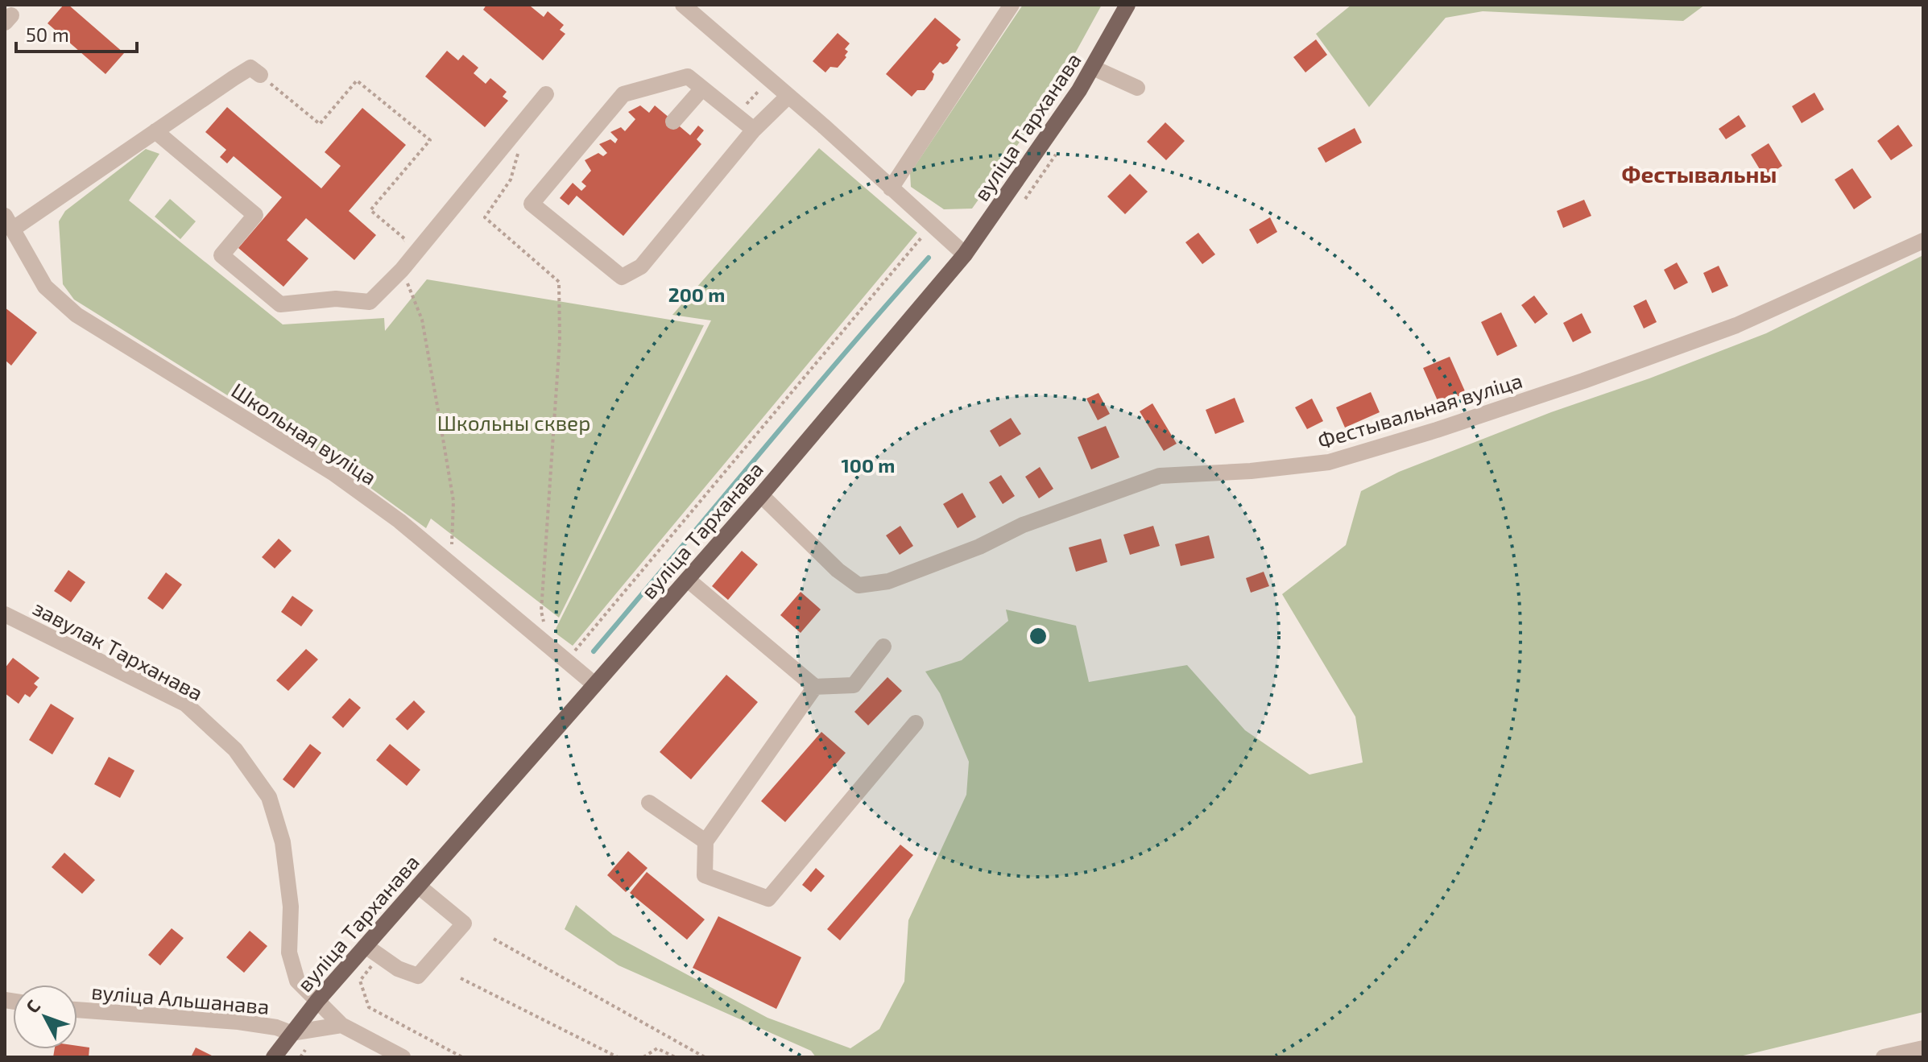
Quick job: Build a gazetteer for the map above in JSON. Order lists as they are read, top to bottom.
{
  "streets": {
    "main road": ["вуліца Тарханава"],
    "street": [
      "Фестывальная вуліца",
      "Школьная вуліца",
      "завулак Тарханава",
      "вуліца Альшанава"
    ]
  },
  "crossings": [
    ["вуліца Тарханава", "Фестывальная вуліца"],
    ["вуліца Тарханава", "Школьная вуліца"],
    ["вуліца Тарханава", "завулак Тарханава"],
    ["вуліца Тарханава", "вуліца Альшанава"]
  ],
  "districts": ["Фестывальны"],
  "parks": ["Школьны сквер"],
  "scale_bar": "50 m",
  "north": "top left",
  "rings": ["200 m", "100 m"]
}
